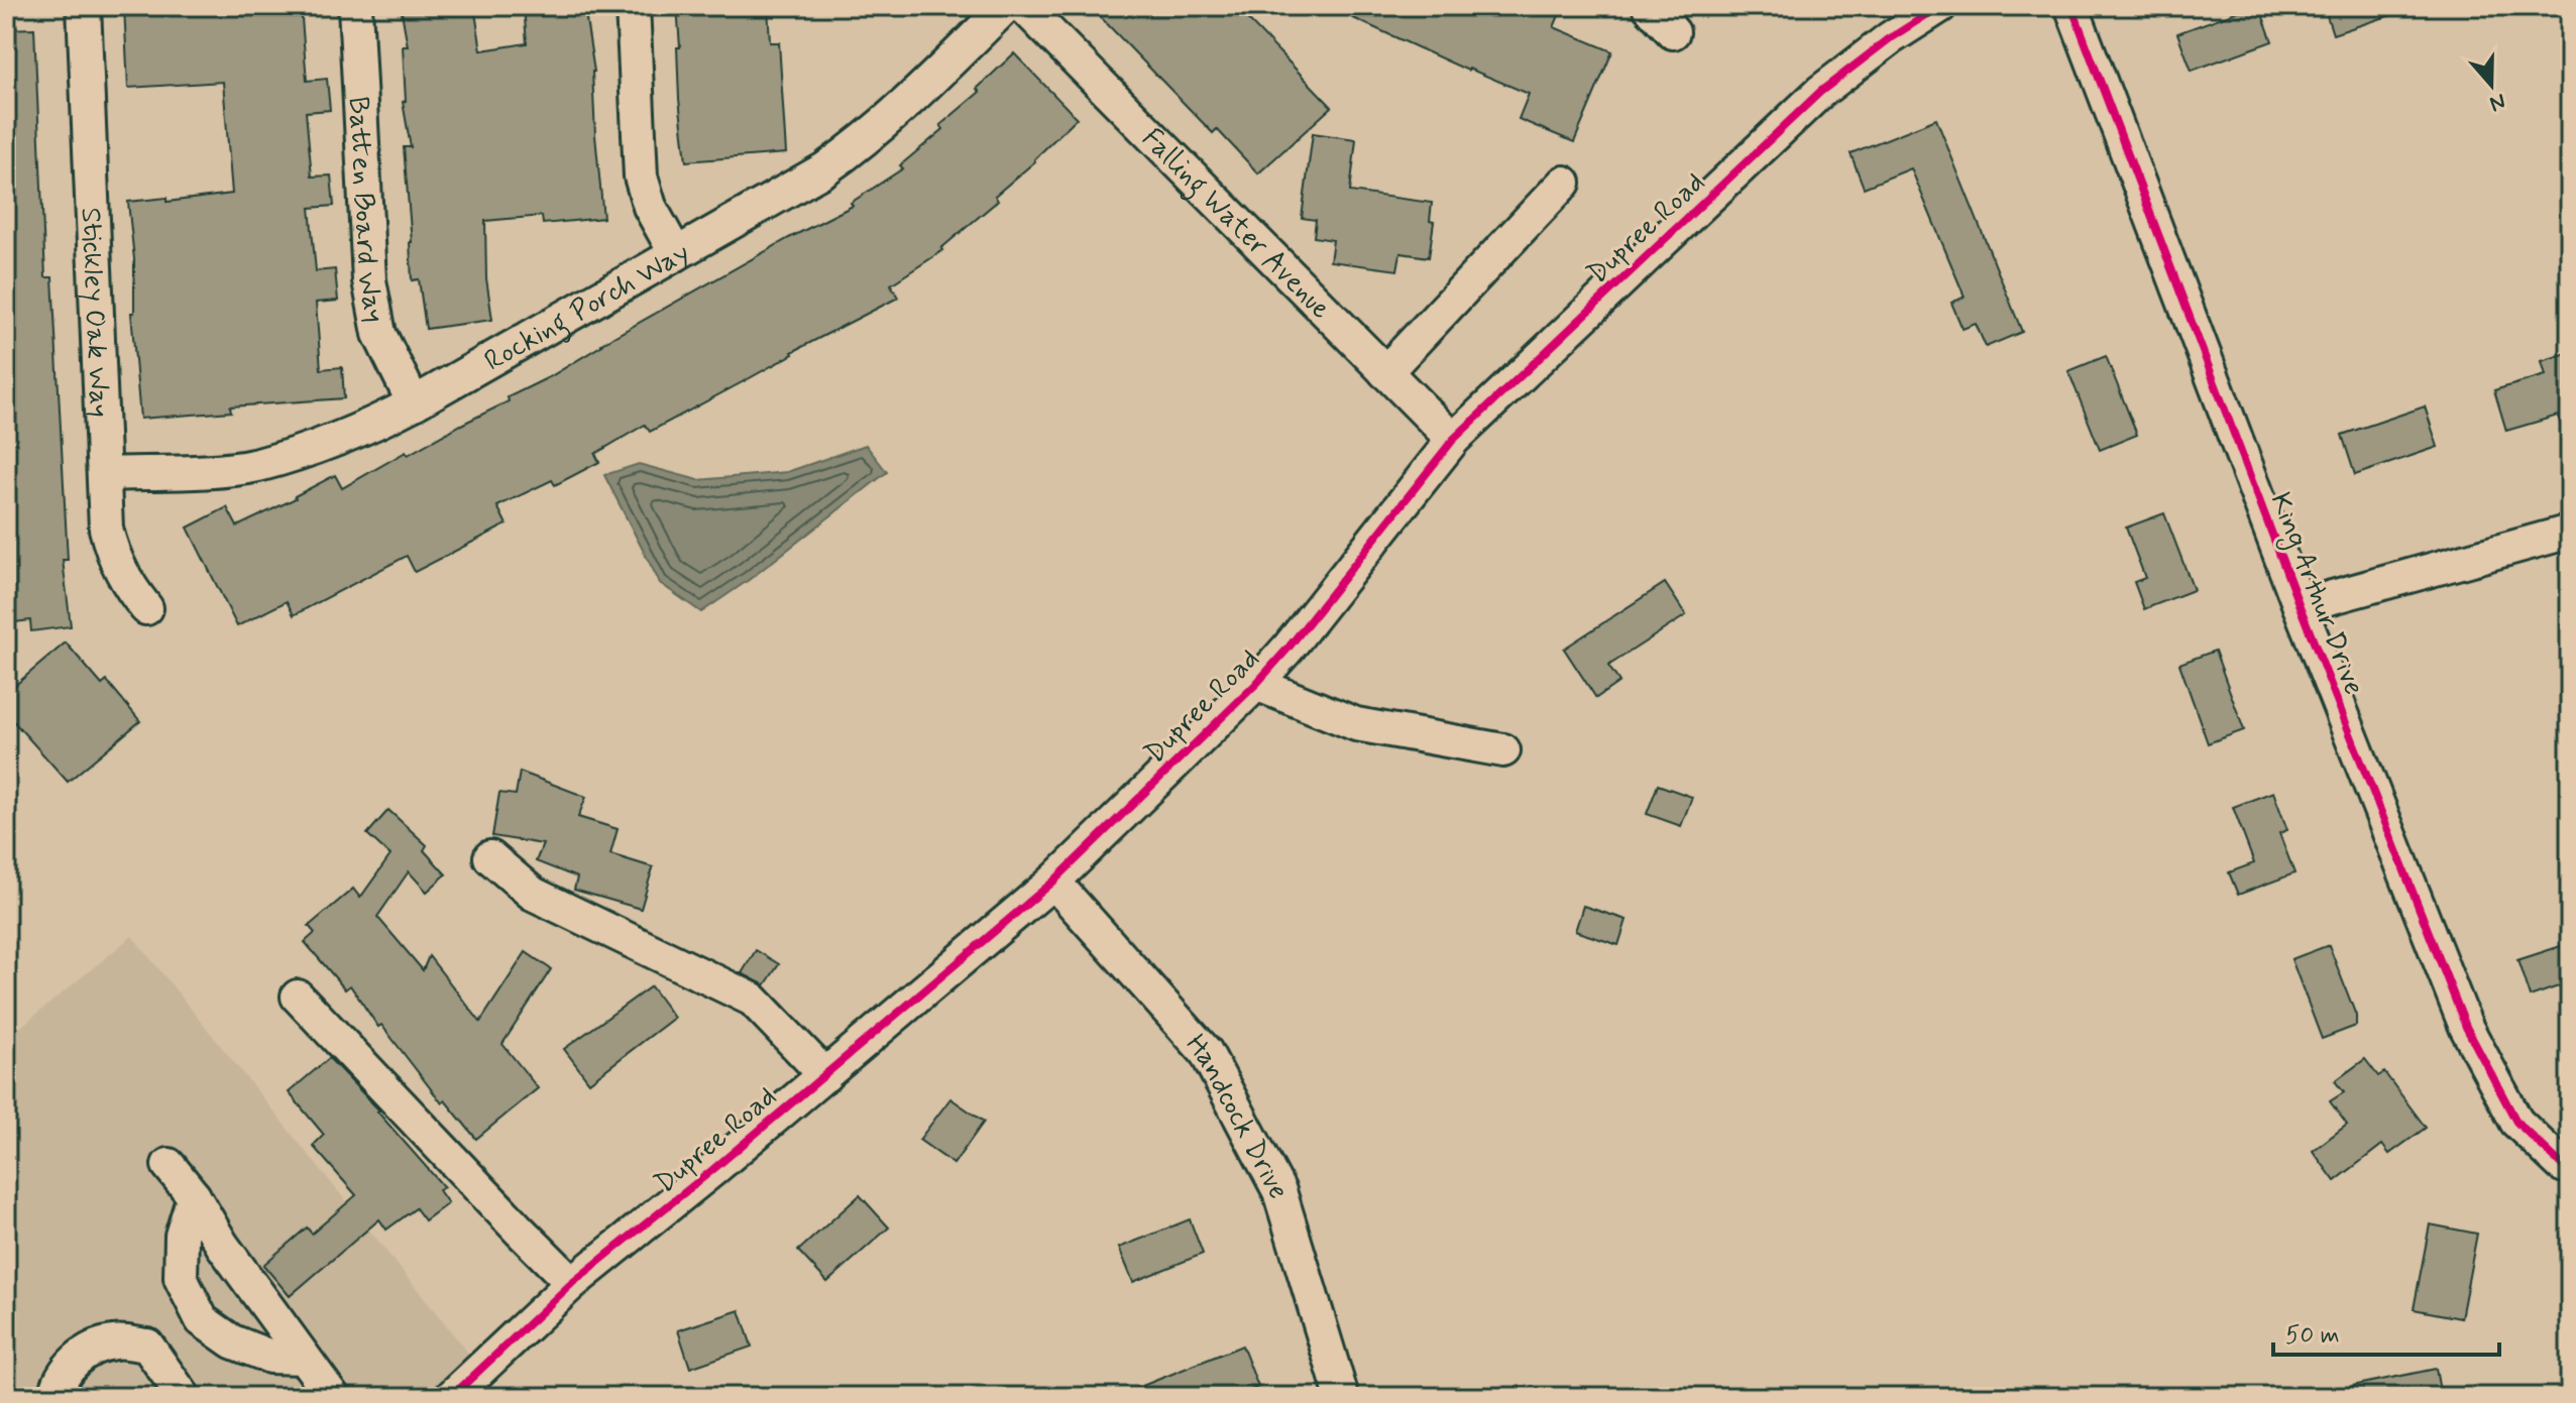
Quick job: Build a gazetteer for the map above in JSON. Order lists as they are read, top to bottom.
{
  "streets": {
    "street": [
      "Batten Board Way",
      "Falling Water Avenue",
      "Dupree Road",
      "Rocking Porch Way",
      "Stickley Oak Way",
      "King Arthur Drive",
      "Handcock Drive"
    ]
  },
  "crossings": [
    ["Batten Board Way", "Rocking Porch Way"],
    ["Falling Water Avenue", "Dupree Road"],
    ["Dupree Road", "Handcock Drive"],
    ["Rocking Porch Way", "Stickley Oak Way"]
  ],
  "scale_bar": "50 m",
  "north": "bottom"
}
